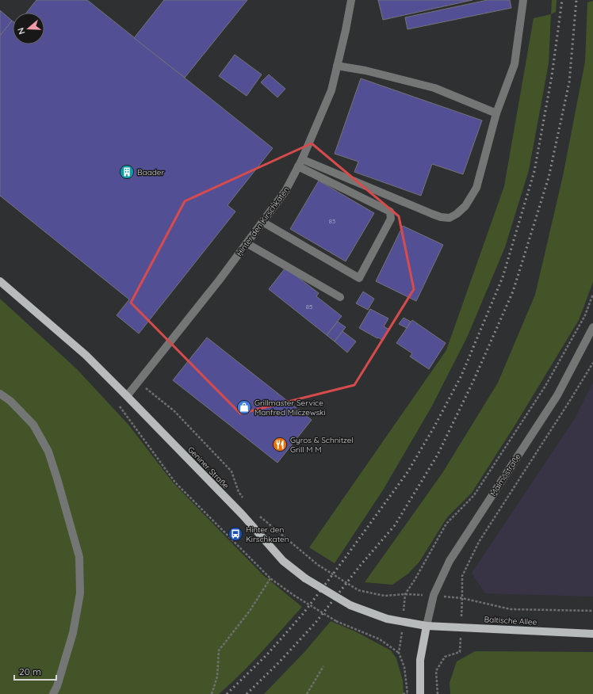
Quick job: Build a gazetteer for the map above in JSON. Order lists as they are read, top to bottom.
{
  "streets": {
    "main road": ["Geniner Straße", "Baltische Allee"],
    "street": ["Hinter den Kirschkaten", "Malmöstraße"]
  },
  "crossings": [
    ["Hinter den Kirschkaten", "Geniner Straße"],
    ["Geniner Straße", "Malmöstraße"],
    ["Geniner Straße", "Baltische Allee"],
    ["Malmöstraße", "Baltische Allee"]
  ],
  "places": {
    "building": ["Baader"],
    "shop": ["Grillmaster Service Manfred Milczewski"],
    "restaurant": ["Gyros & Schnitzel Grill M M"],
    "bus stop": ["Hinter den Kirschkaten"]
  },
  "house_numbers": ["83", "85"],
  "scale_bar": "20 m",
  "north": "left"
}
